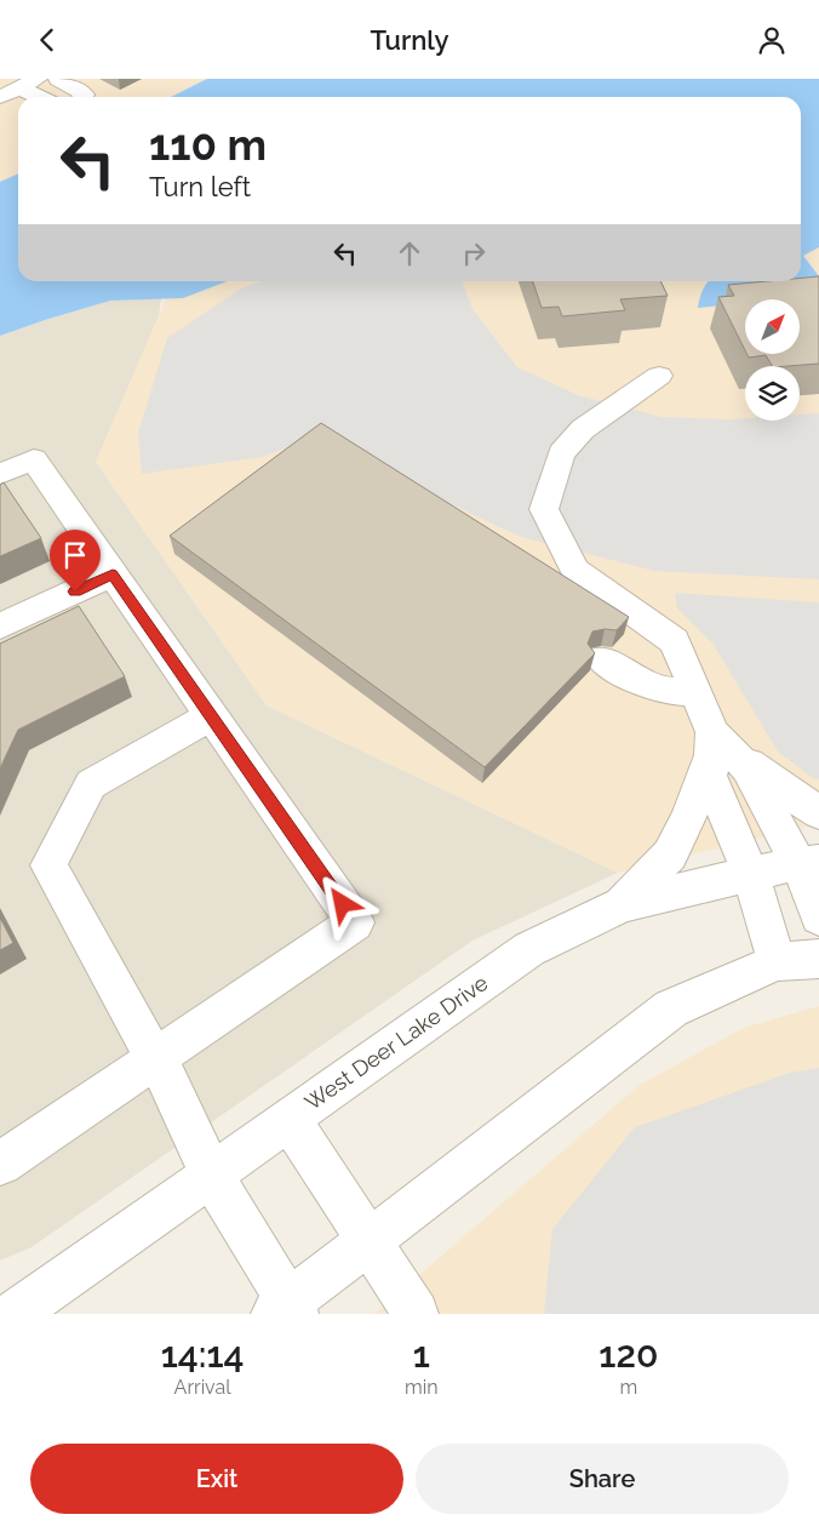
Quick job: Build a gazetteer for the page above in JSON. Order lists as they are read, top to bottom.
{
  "streets": {
    "street": ["West Deer Lake Drive"]
  },
  "north": "top right",
  "page": {
    "header": "Turnly",
    "turn": ["110 m", "Turn left"],
    "eta": [
      "14:14",
      "Arrival",
      "1",
      "min",
      "120",
      "m"
    ],
    "buttons": ["Exit", "Share"]
  }
}
